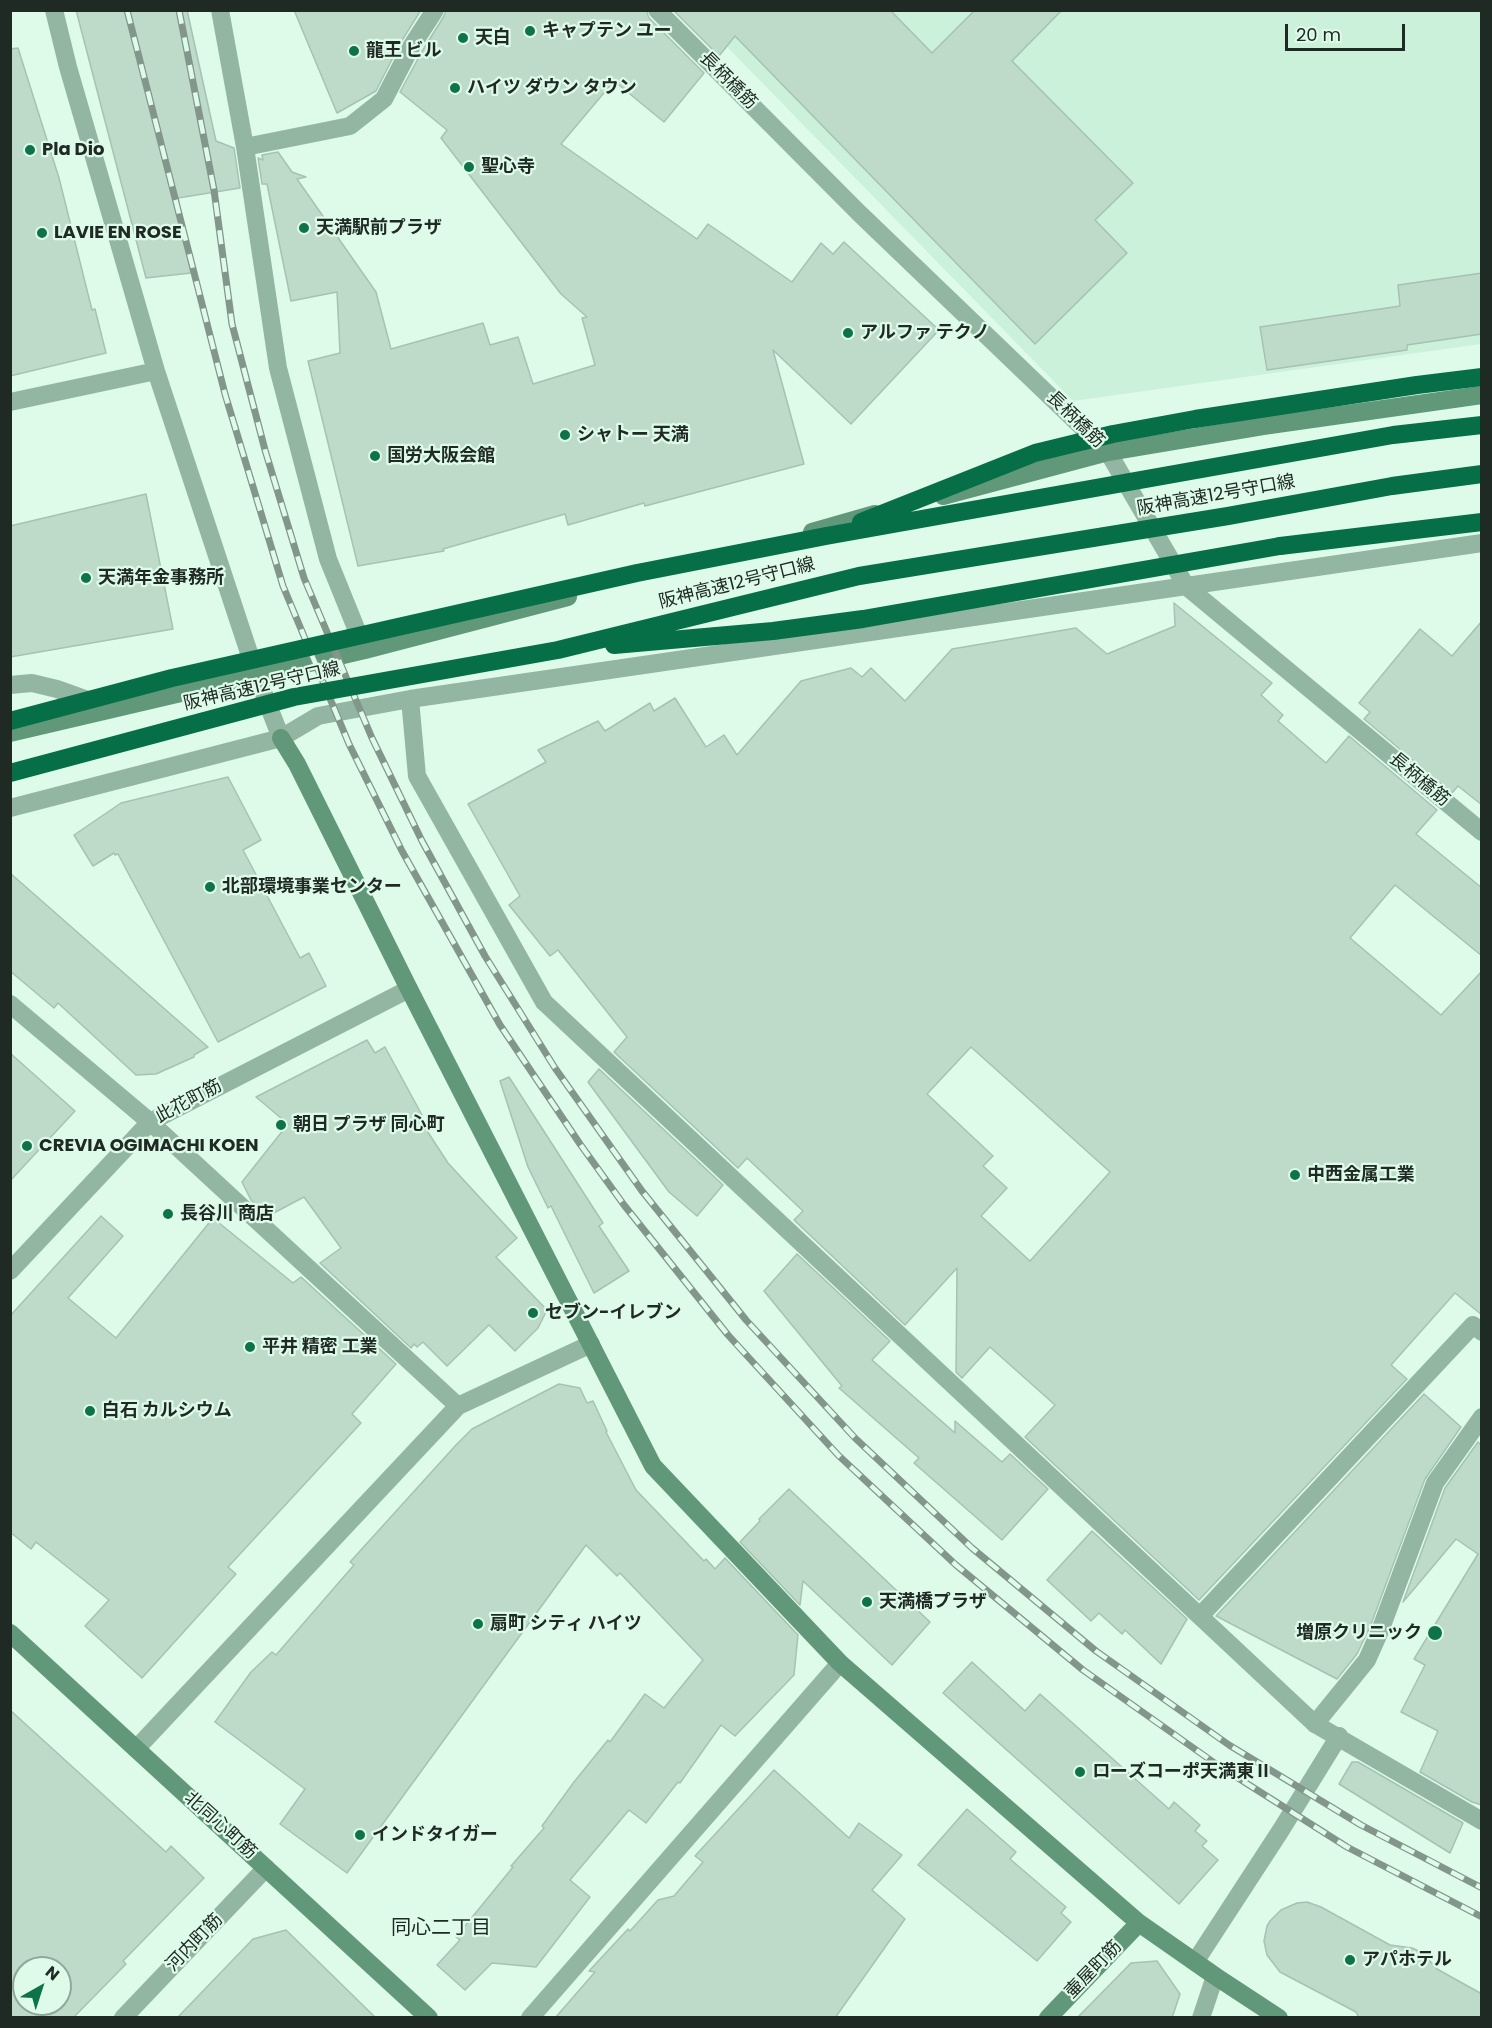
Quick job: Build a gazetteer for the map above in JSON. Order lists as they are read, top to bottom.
{
  "streets": {
    "highway": ["阪神高速12号守口線"],
    "street": [
      "長柄橋筋",
      "此花町筋",
      "北同心町筋",
      "河内町筋",
      "壷屋町筋"
    ]
  },
  "crossings": [
    ["北同心町筋", "河内町筋"]
  ],
  "districts": ["同心二丁目"],
  "places": [
    "キャプテン ユー",
    "天白",
    "龍王 ビル",
    "ハイツ ダウン タウン",
    "Pla Dio",
    "聖心寺",
    "天満駅前プラザ",
    "LAVIE EN ROSE",
    "アルファ テクノ",
    "シャトー 天満",
    "国労大阪会館",
    "天満年金事務所",
    "北部環境事業センター",
    "朝日 プラザ 同心町",
    "CREVIA OGIMACHI KOEN",
    "中西金属工業",
    "長谷川 商店",
    "セブン-イレブン",
    "平井 精密 工業",
    "白石 カルシウム",
    "天満橋プラザ",
    "扇町 シティ ハイツ",
    "増原クリニック",
    "ローズコーポ天満東Ⅱ",
    "インドタイガー",
    "アパホテル"
  ],
  "scale_bar": "20 m",
  "north": "top right"
}
